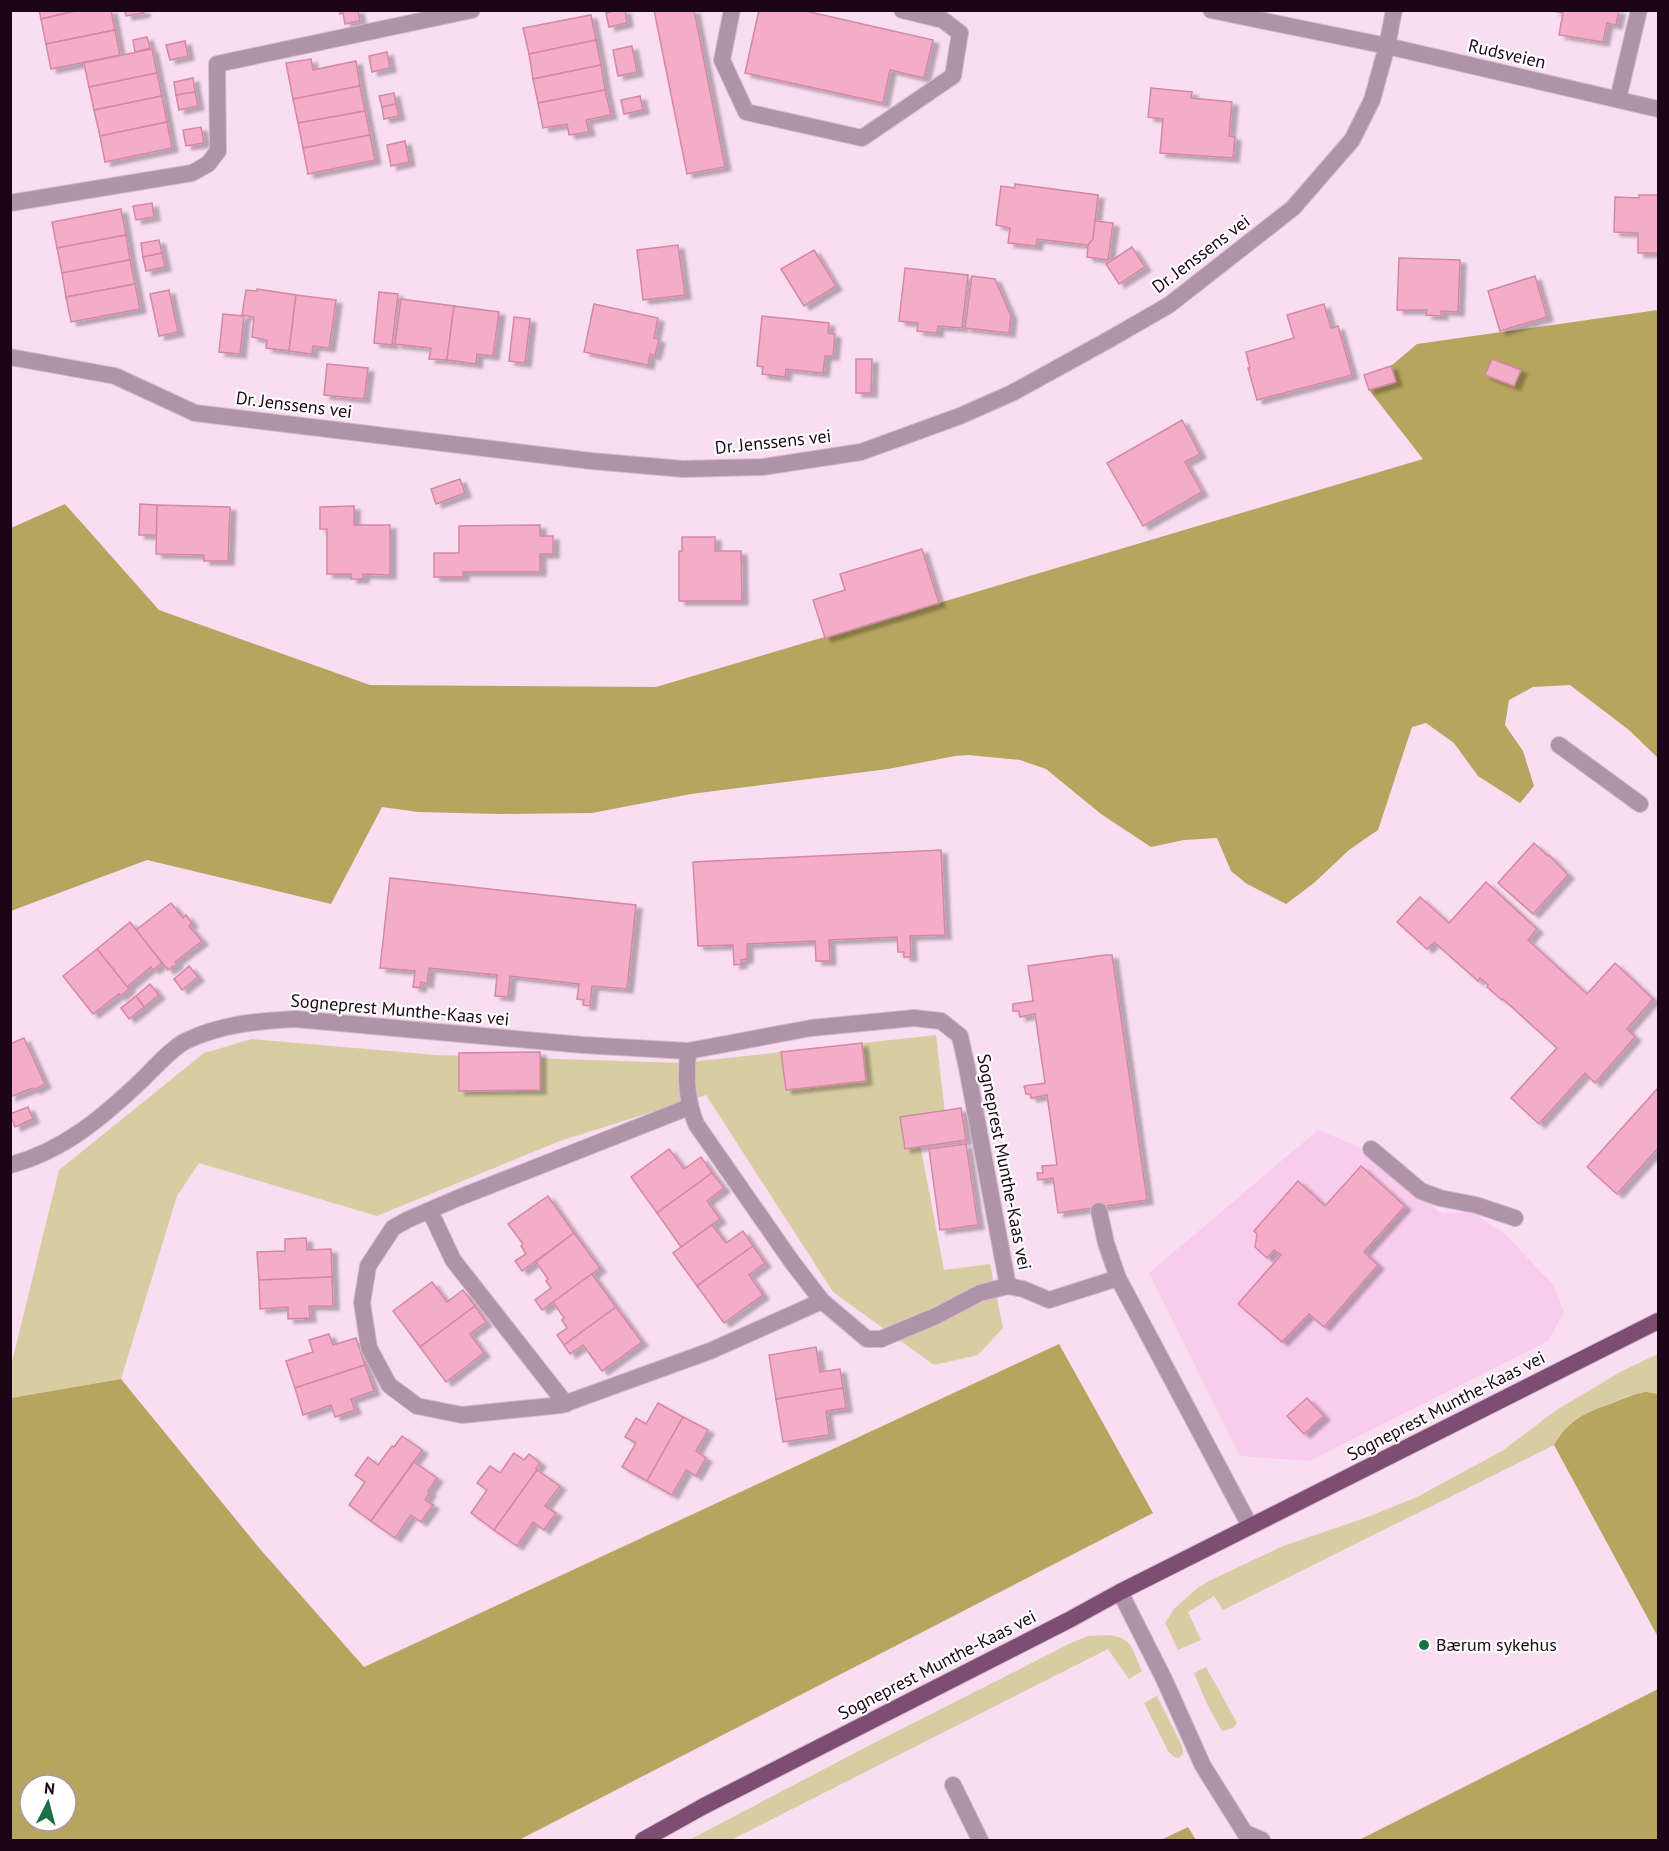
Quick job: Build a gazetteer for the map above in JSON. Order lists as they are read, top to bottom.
{
  "streets": {
    "main road": ["Sogneprest Munthe-Kaas vei"],
    "street": ["Rudsveien", "Dr. Jenssens vei"]
  },
  "crossings": [
    ["Rudsveien", "Dr. Jenssens vei"]
  ],
  "places": ["Bærum sykehus"],
  "north": "top"
}
